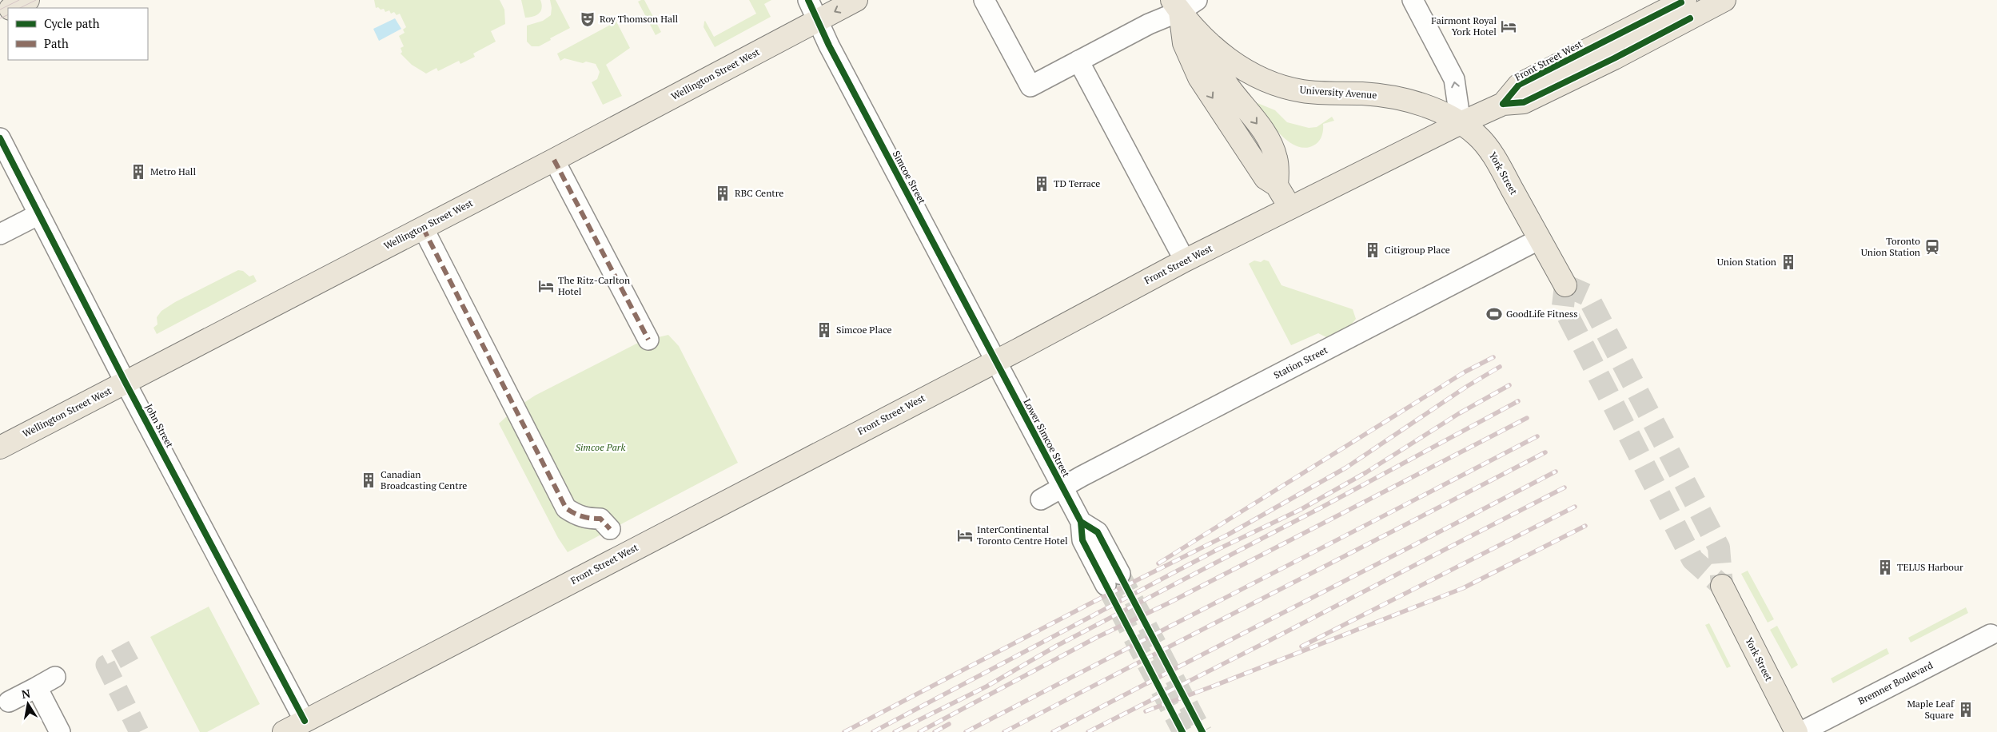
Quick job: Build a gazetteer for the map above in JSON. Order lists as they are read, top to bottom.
{
  "streets": {
    "main road": [
      "Front Street West",
      "Wellington Street West",
      "University Avenue",
      "York Street"
    ],
    "street": [
      "Simcoe Street",
      "Station Street",
      "John Street",
      "Lower Simcoe Street",
      "Bremner Boulevard"
    ]
  },
  "crossings": [
    ["Front Street West", "University Avenue"],
    ["Front Street West", "York Street"],
    ["Front Street West", "Simcoe Street"],
    ["Front Street West", "John Street"],
    ["Front Street West", "Lower Simcoe Street"],
    ["Wellington Street West", "Simcoe Street"],
    ["Wellington Street West", "John Street"],
    ["University Avenue", "York Street"],
    ["York Street", "Station Street"],
    ["Simcoe Street", "Lower Simcoe Street"],
    ["Station Street", "Lower Simcoe Street"]
  ],
  "parks": ["Simcoe Park"],
  "places": {
    "theatre": ["Roy Thomson Hall"],
    "hotel": ["Fairmont Royal York Hotel", "The Ritz-Carlton Hotel", "InterContinental Toronto Centre Hotel"],
    "building": [
      "Metro Hall",
      "TD Terrace",
      "RBC Centre",
      "Citigroup Place",
      "Union Station",
      "Simcoe Place",
      "Canadian Broadcasting Centre",
      "TELUS Harbour",
      "Maple Leaf Square"
    ],
    "station": ["Toronto Union Station"],
    "sports": ["GoodLife Fitness"]
  },
  "legend": ["Cycle path", "Path"],
  "north": "top"
}
